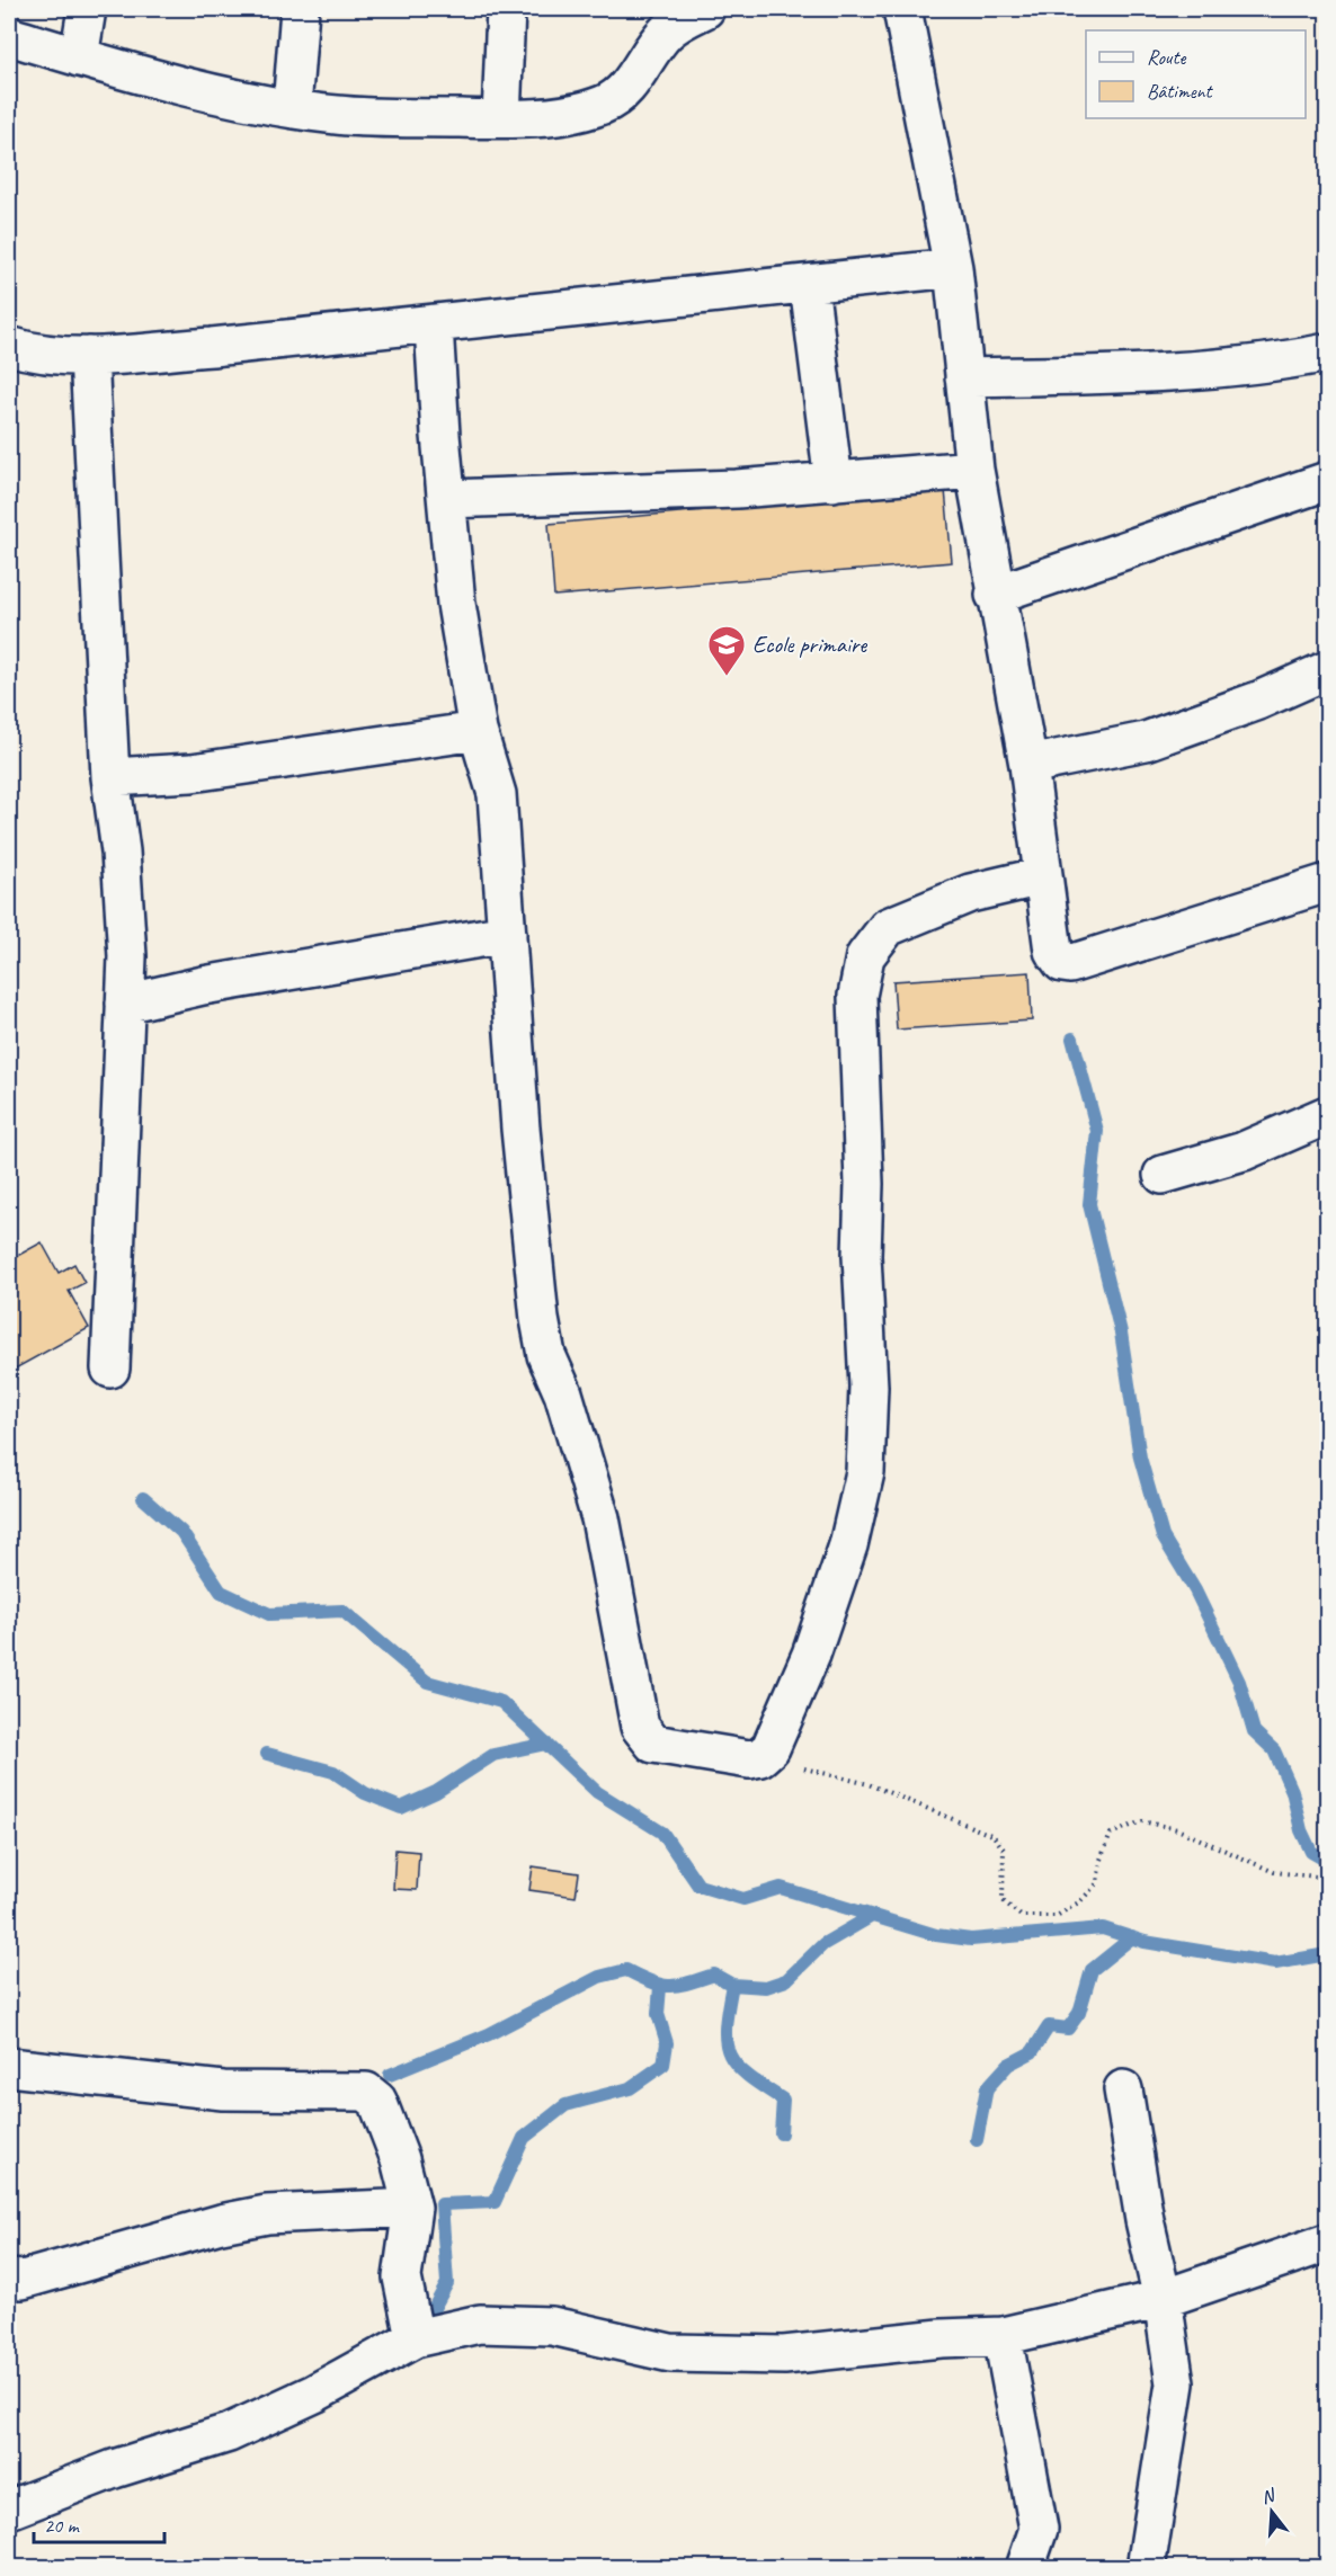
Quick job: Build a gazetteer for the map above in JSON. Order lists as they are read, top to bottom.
{
  "places": {
    "school or university": ["Ecole primaire"]
  },
  "legend": ["Route", "Bâtiment"],
  "scale_bar": "20 m",
  "north": "top"
}
